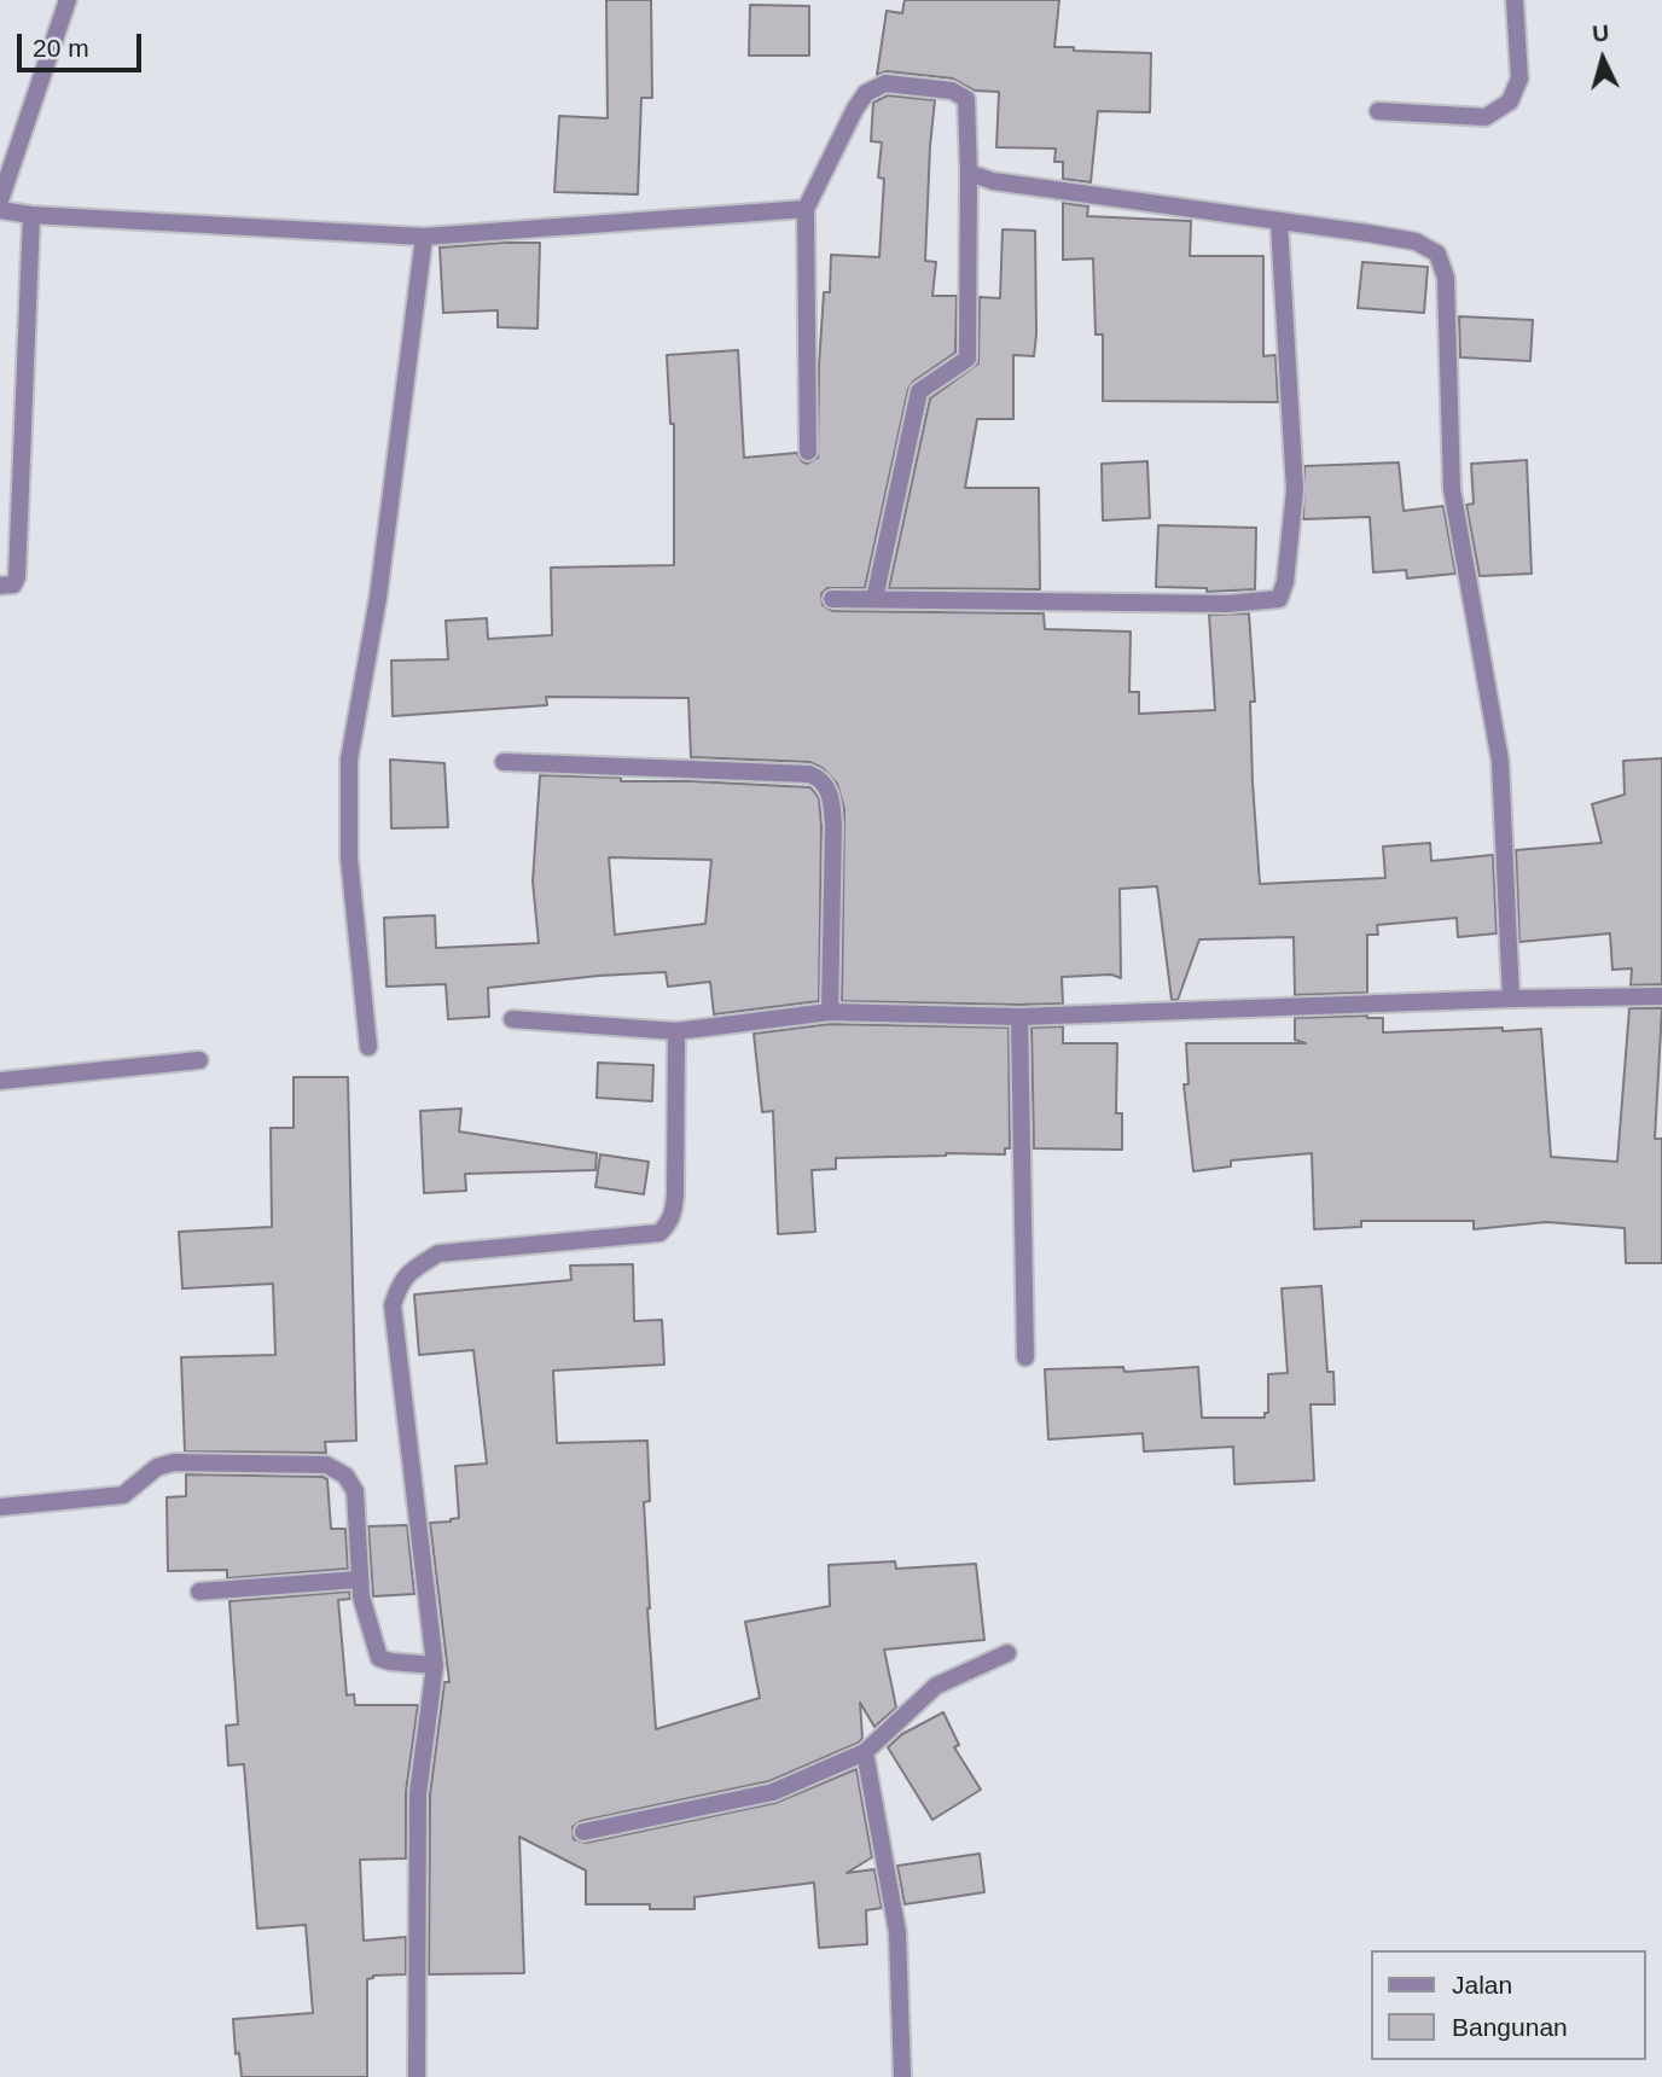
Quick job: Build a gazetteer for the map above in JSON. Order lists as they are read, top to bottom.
{
  "legend": ["Jalan", "Bangunan"],
  "scale_bar": "20 m",
  "north": "top"
}
